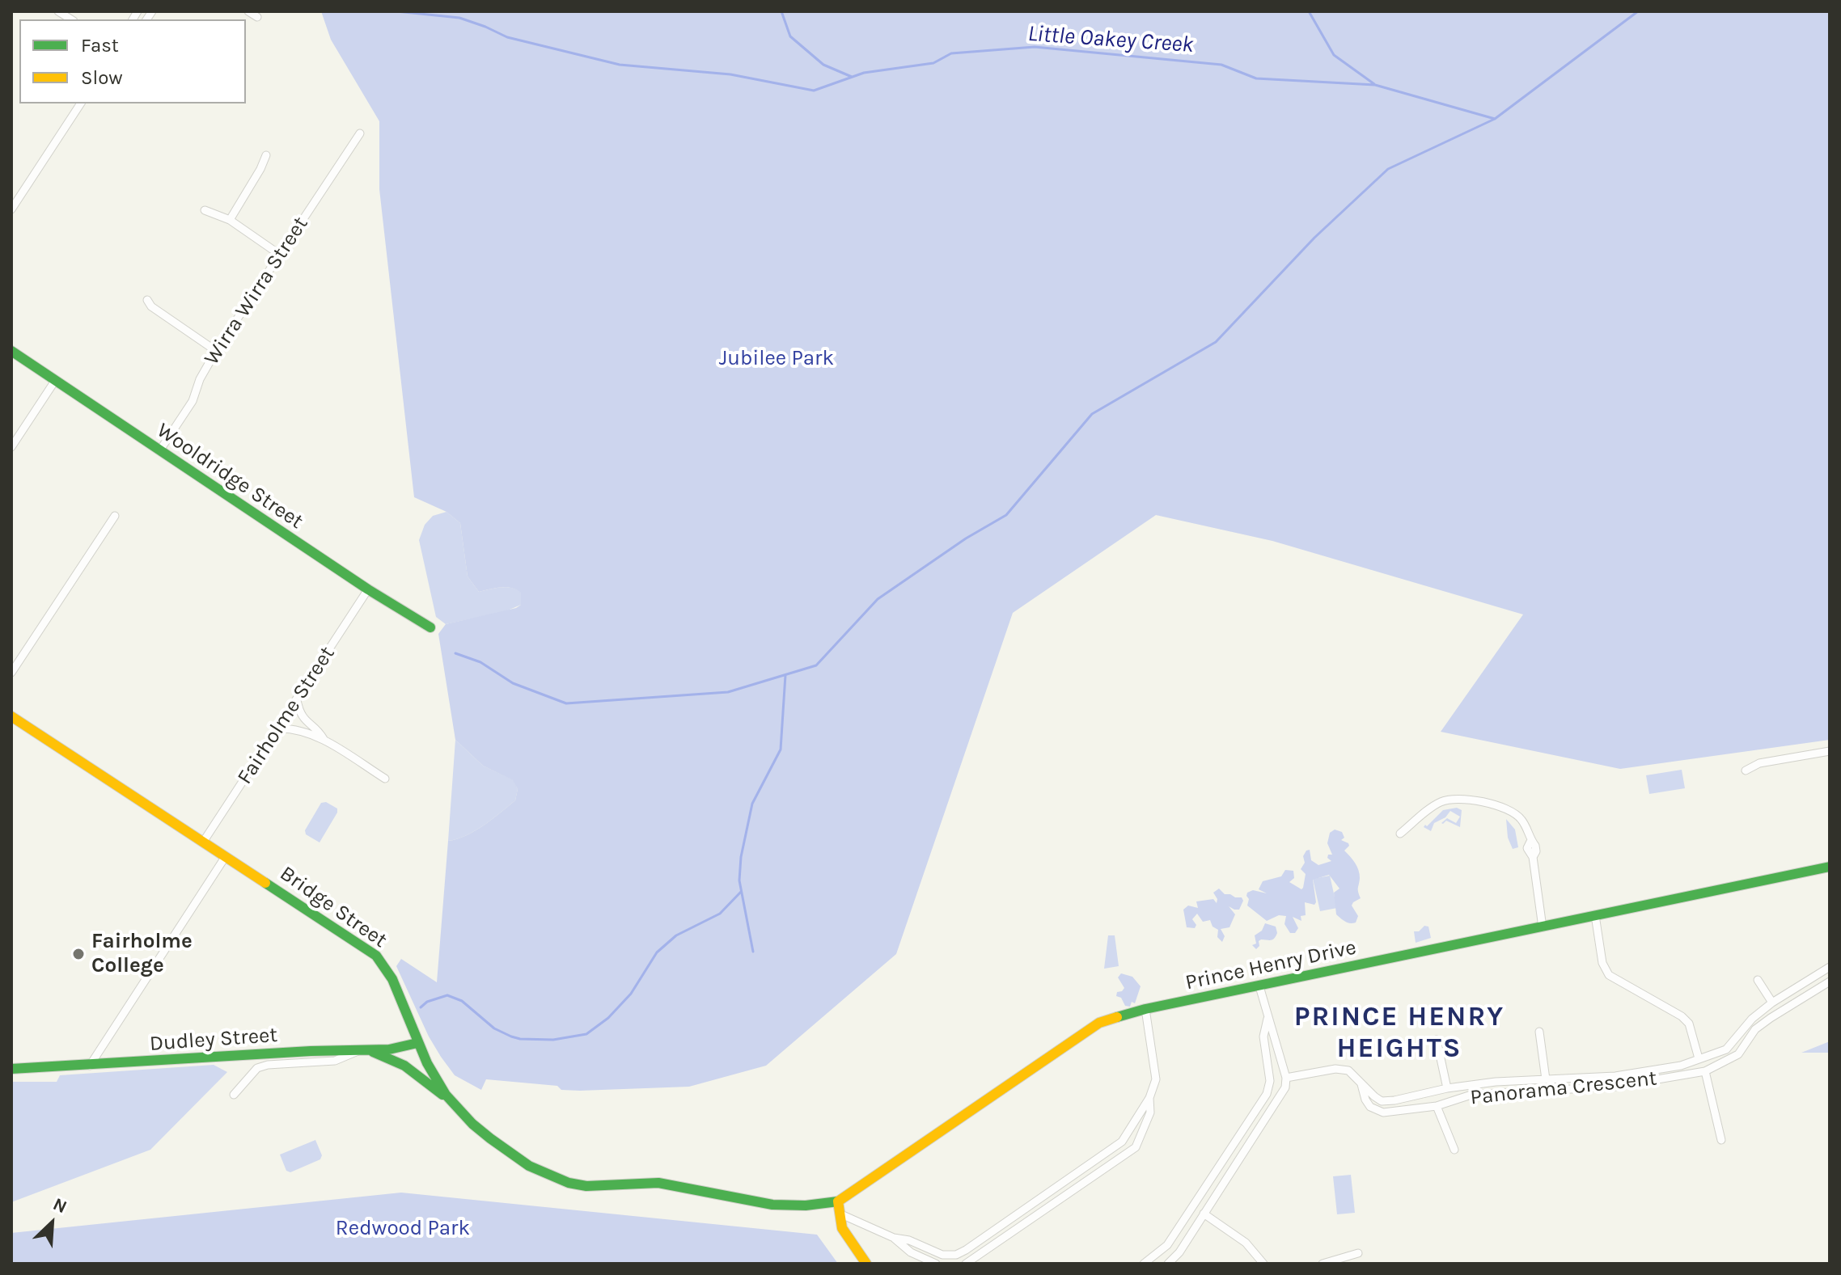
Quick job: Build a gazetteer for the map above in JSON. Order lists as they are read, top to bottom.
{
  "streets": {
    "street": [
      "Wirra Wirra Street",
      "Wooldridge Street",
      "Fairholme Street",
      "Bridge Street",
      "Prince Henry Drive",
      "Dudley Street",
      "Panorama Crescent"
    ]
  },
  "crossings": [
    ["Wirra Wirra Street", "Wooldridge Street"],
    ["Wooldridge Street", "Fairholme Street"],
    ["Fairholme Street", "Bridge Street"],
    ["Bridge Street", "Prince Henry Drive"],
    ["Bridge Street", "Dudley Street"]
  ],
  "districts": ["PRINCE HENRY HEIGHTS"],
  "water": ["Little Oakey Creek"],
  "parks": ["Jubilee Park", "Redwood Park"],
  "places": ["Fairholme College"],
  "legend": ["Fast", "Slow"],
  "north": "top right"
}
